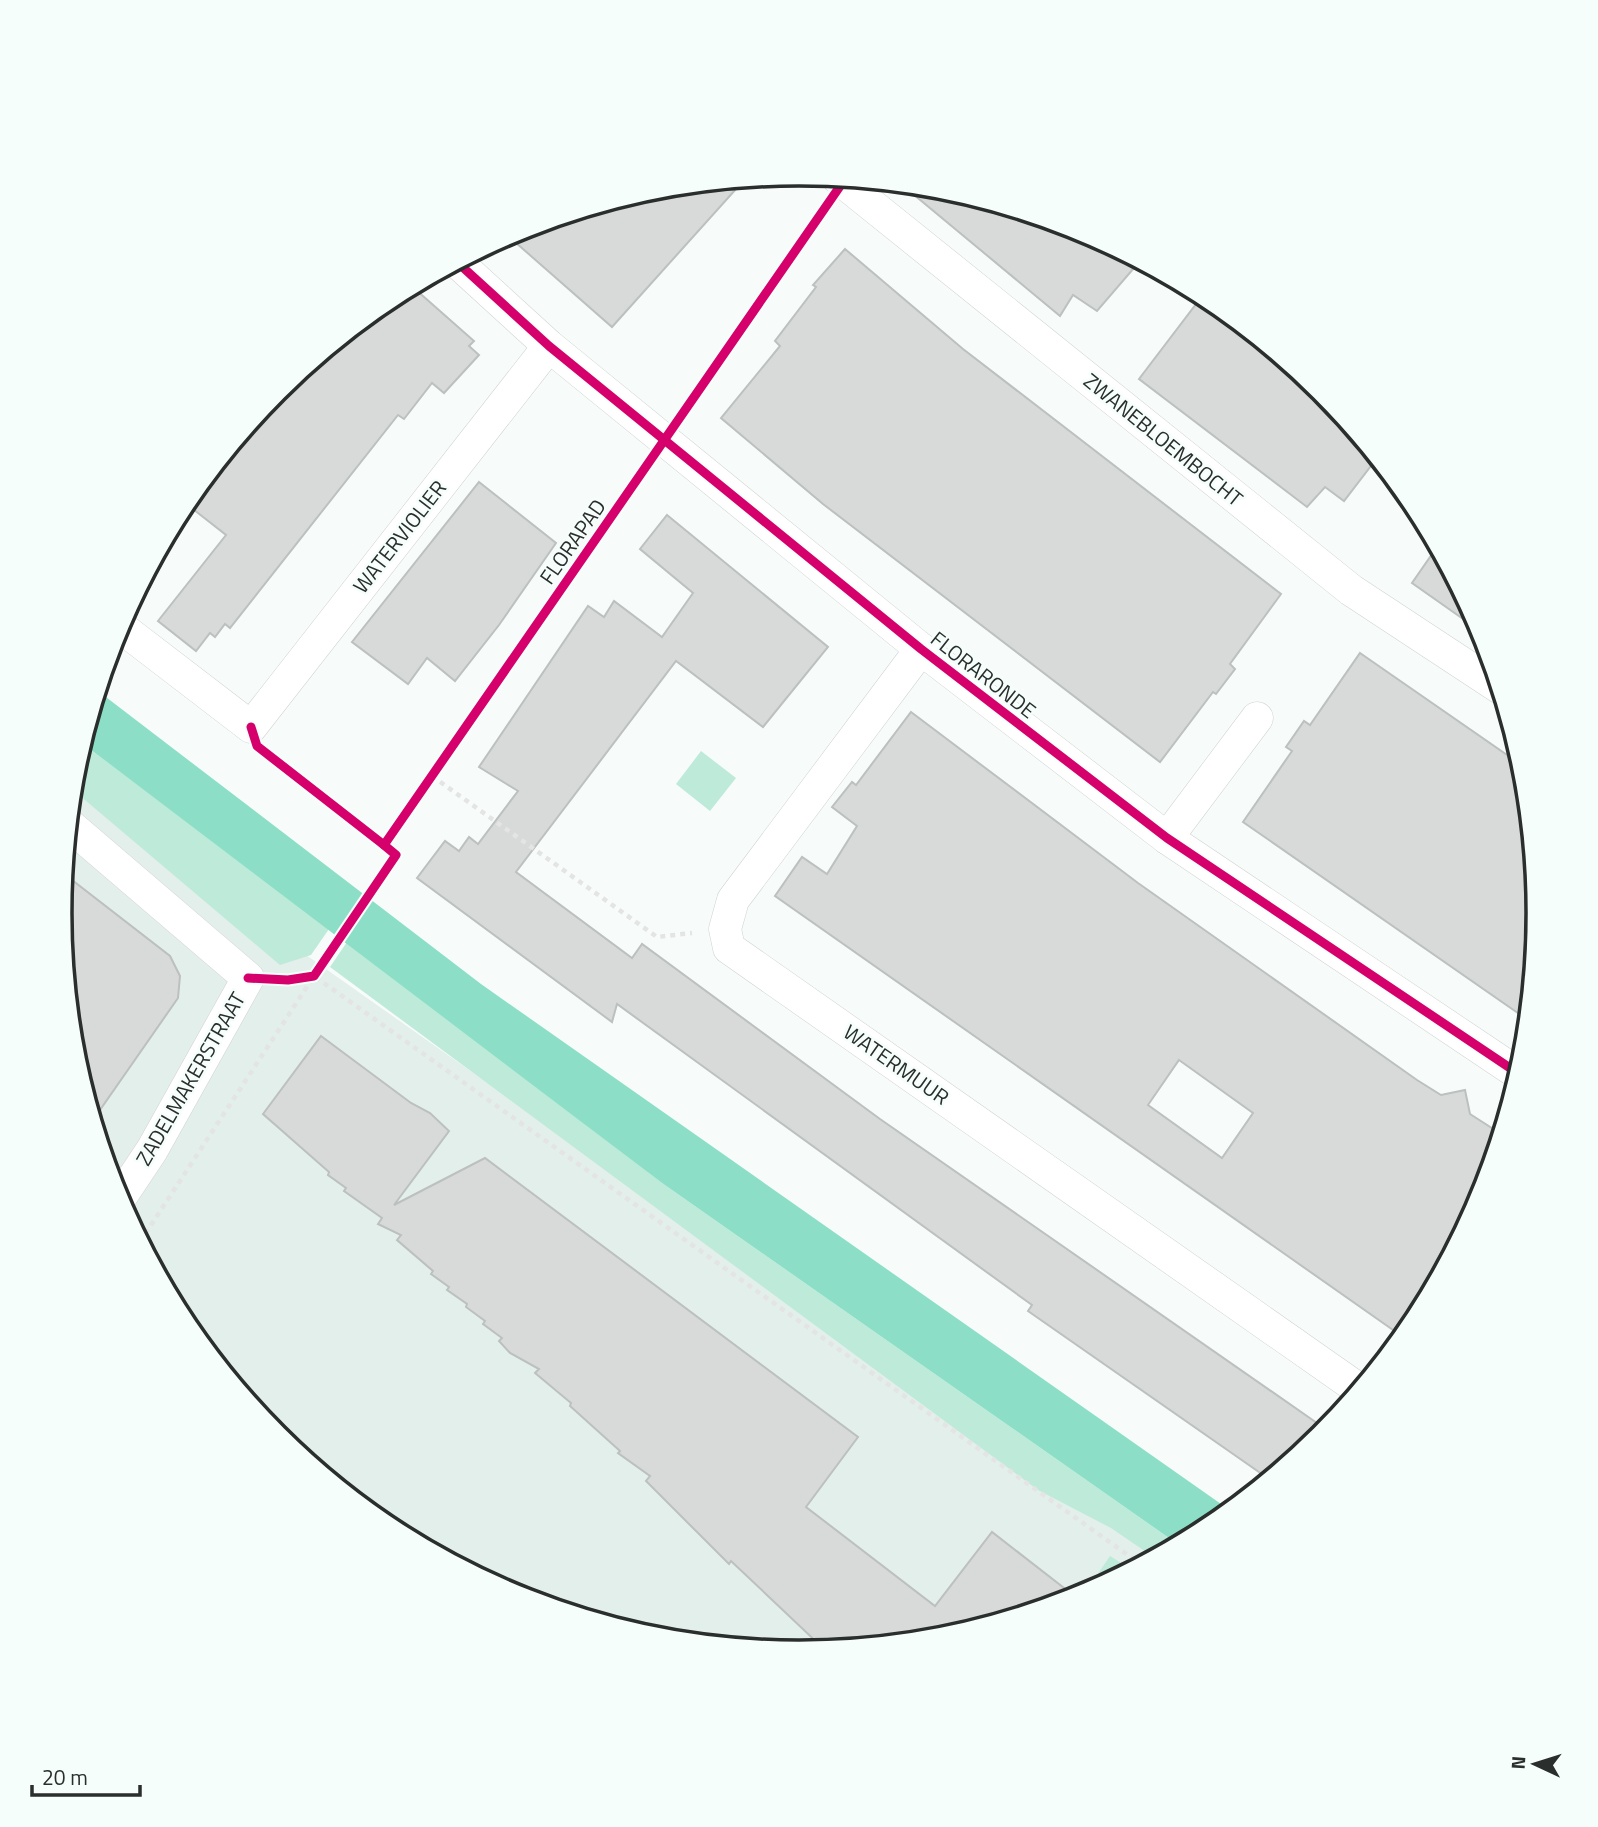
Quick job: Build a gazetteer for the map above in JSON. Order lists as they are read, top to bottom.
{
  "streets": {
    "street": [
      "ZWANEBLOEMBOCHT",
      "WATERVIOLIER",
      "FLORARONDE",
      "WATERMUUR",
      "ZADELMAKERSTRAAT"
    ],
    "cycle path": ["FLORAPAD"]
  },
  "crossings": [
    ["WATERVIOLIER", "FLORARONDE"]
  ],
  "scale_bar": "20 m",
  "north": "left"
}
